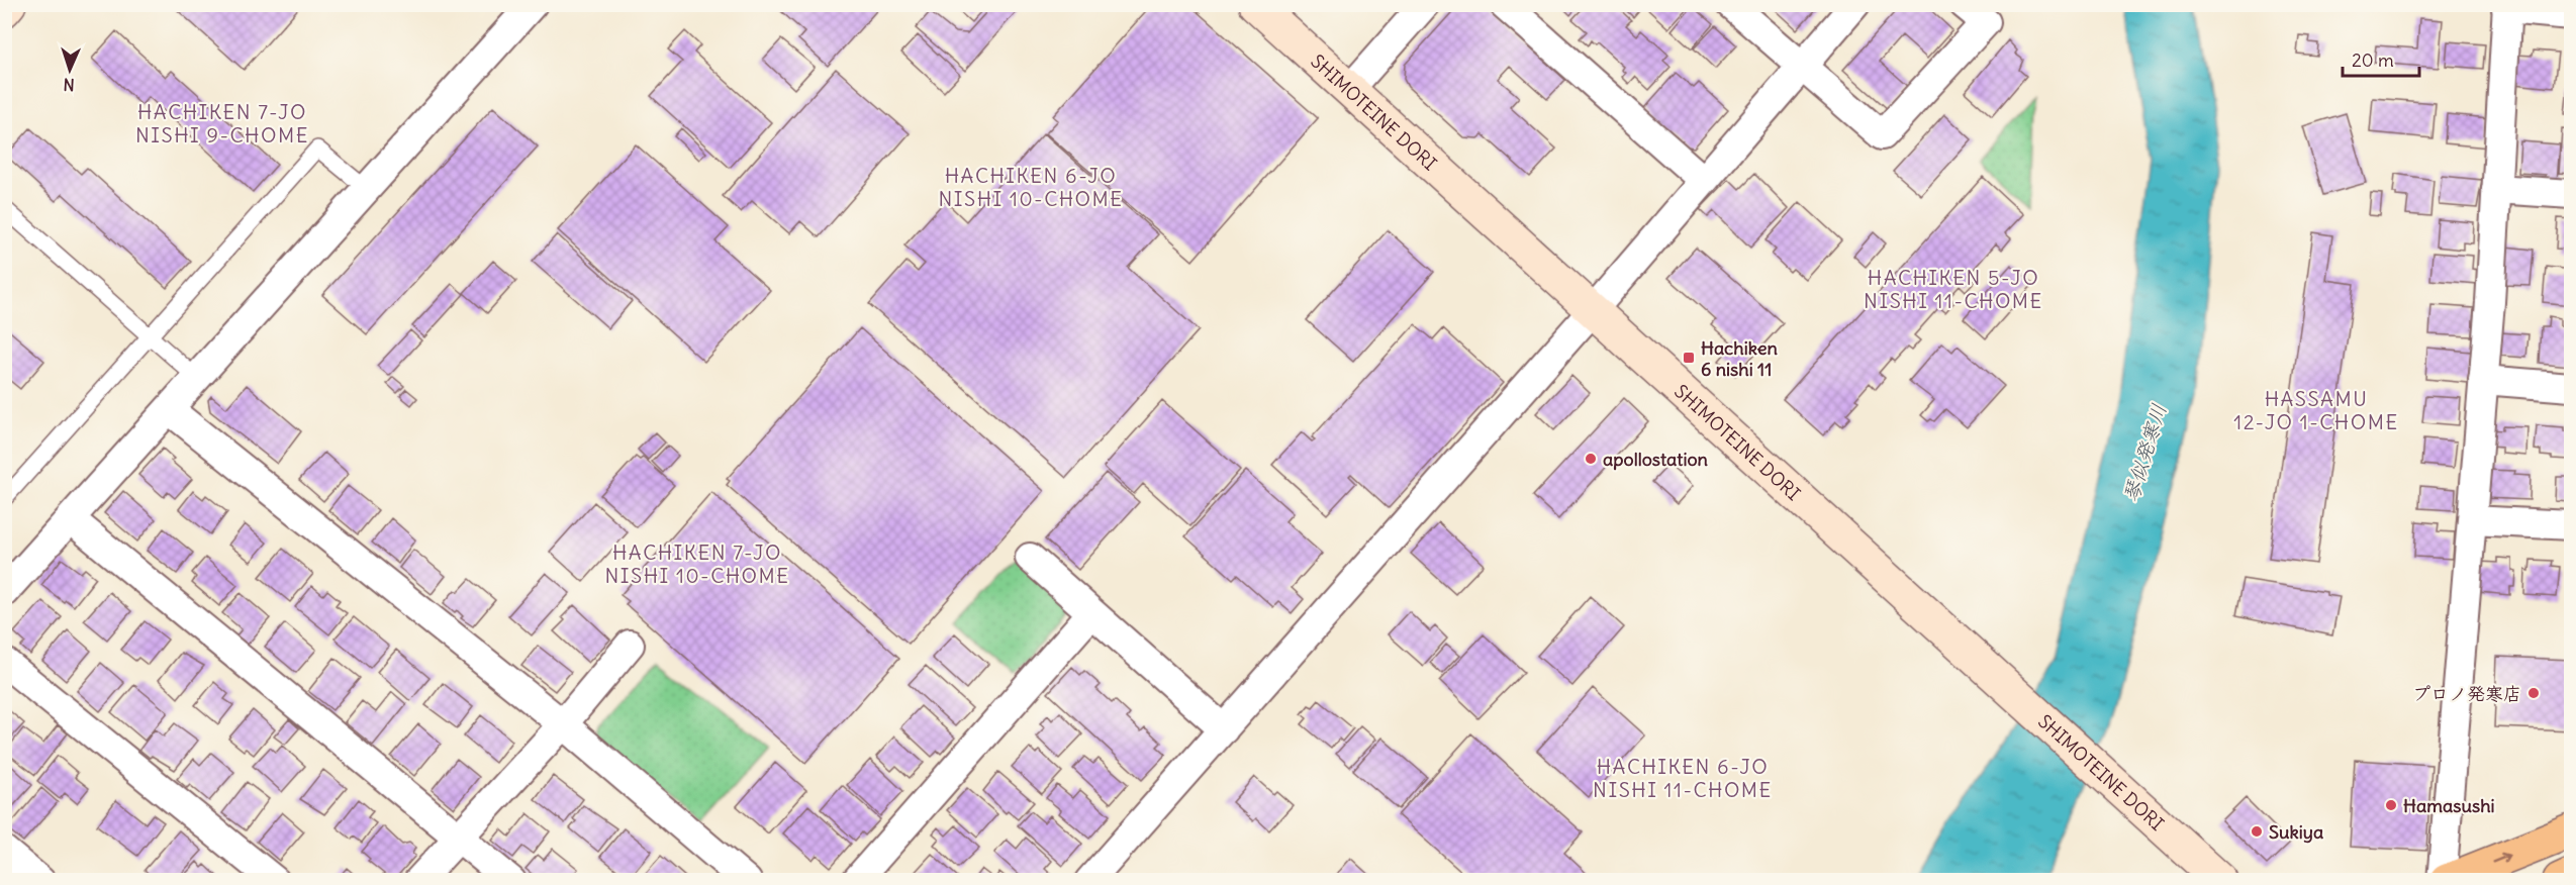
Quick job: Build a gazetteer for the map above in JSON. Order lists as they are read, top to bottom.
{
  "streets": {
    "main road": ["SHIMOTEINE DORI"]
  },
  "districts": [
    "HACHIKEN 7-JO NISHI 9-CHOME",
    "HACHIKEN 6-JO NISHI 10-CHOME",
    "HACHIKEN 5-JO NISHI 11-CHOME",
    "HASSAMU 12-JO 1-CHOME",
    "HACHIKEN 7-JO NISHI 10-CHOME",
    "HACHIKEN 6-JO NISHI 11-CHOME"
  ],
  "water": ["琴似発寒川"],
  "places": {
    "transit": ["Hachiken 6 nishi 11"],
    "other": [
      "apollostation",
      "プロノ発寒店",
      "Hamasushi",
      "Sukiya"
    ]
  },
  "scale_bar": "20 m",
  "north": "bottom"
}
